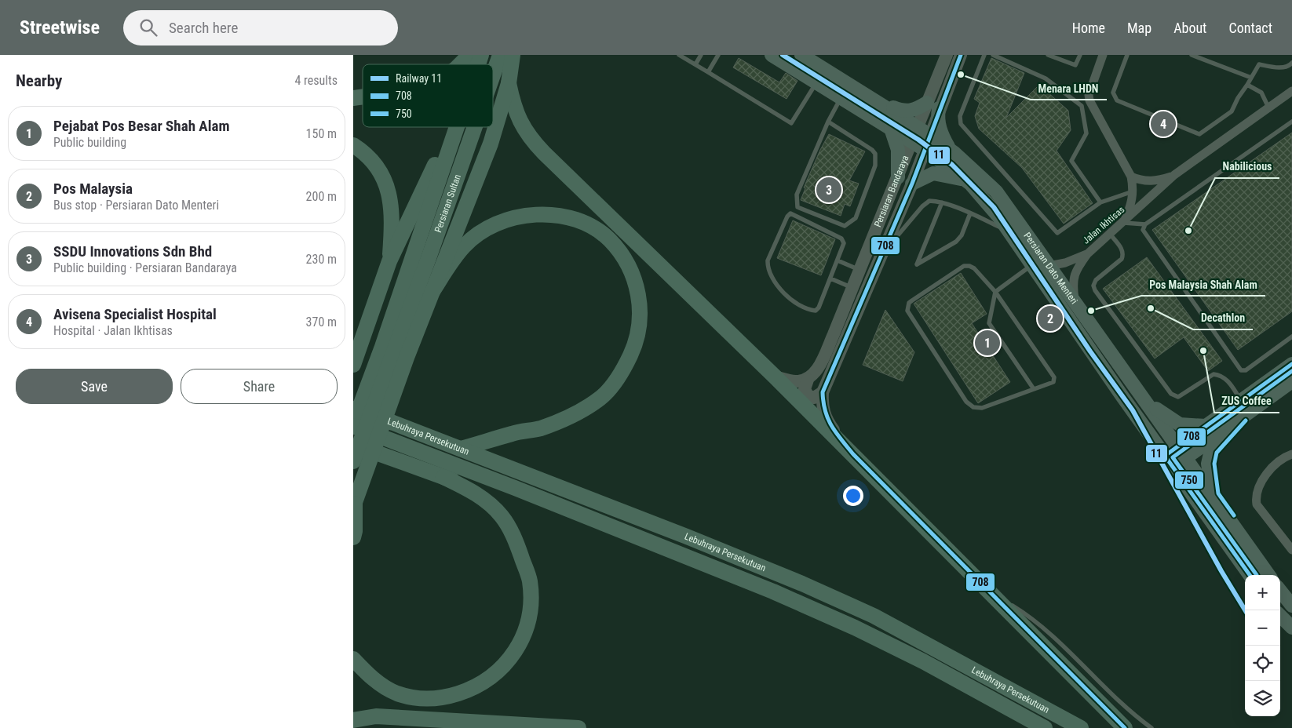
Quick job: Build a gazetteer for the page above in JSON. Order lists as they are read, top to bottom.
{
  "streets": {
    "highway": ["Persiaran Sultan", "Lebuhraya Persekutuan"],
    "main road": ["Persiaran Bandaraya", "Persiaran Dato Menteri"],
    "street": ["Jalan Ikhtisas"]
  },
  "crossings": [
    ["Persiaran Bandaraya", "Persiaran Dato Menteri"],
    ["Jalan Ikhtisas", "Persiaran Dato Menteri"]
  ],
  "places": [
    "Menara LHDN",
    "Nabilicious",
    "Decathlon",
    "Pos Malaysia Shah Alam",
    "ZUS Coffee"
  ],
  "lines": ["rail line 11", "transit line 708", "transit line 750"],
  "legend": ["Railway 11", "708", "750"],
  "page": {
    "header": "Streetwise",
    "search": "Search here",
    "nav": [
      "Home",
      "Map",
      "About",
      "Contact"
    ],
    "heading": ["Nearby", "4 results"],
    "list": [
      {
        "mark": "1",
        "name": "Pejabat Pos Besar Shah Alam",
        "note": "Public building",
        "value": "150 m"
      },
      {
        "mark": "2",
        "name": "Pos Malaysia",
        "note": "Bus stop · Persiaran Dato Menteri",
        "value": "200 m"
      },
      {
        "mark": "3",
        "name": "SSDU Innovations Sdn Bhd",
        "note": "Public building · Persiaran Bandaraya",
        "value": "230 m"
      },
      {
        "mark": "4",
        "name": "Avisena Specialist Hospital",
        "note": "Hospital · Jalan Ikhtisas",
        "value": "370 m"
      }
    ],
    "pins": [
      "4",
      "3",
      "2",
      "1"
    ],
    "buttons": ["Save", "Share"],
    "map_buttons": ["+", "−"]
  }
}
